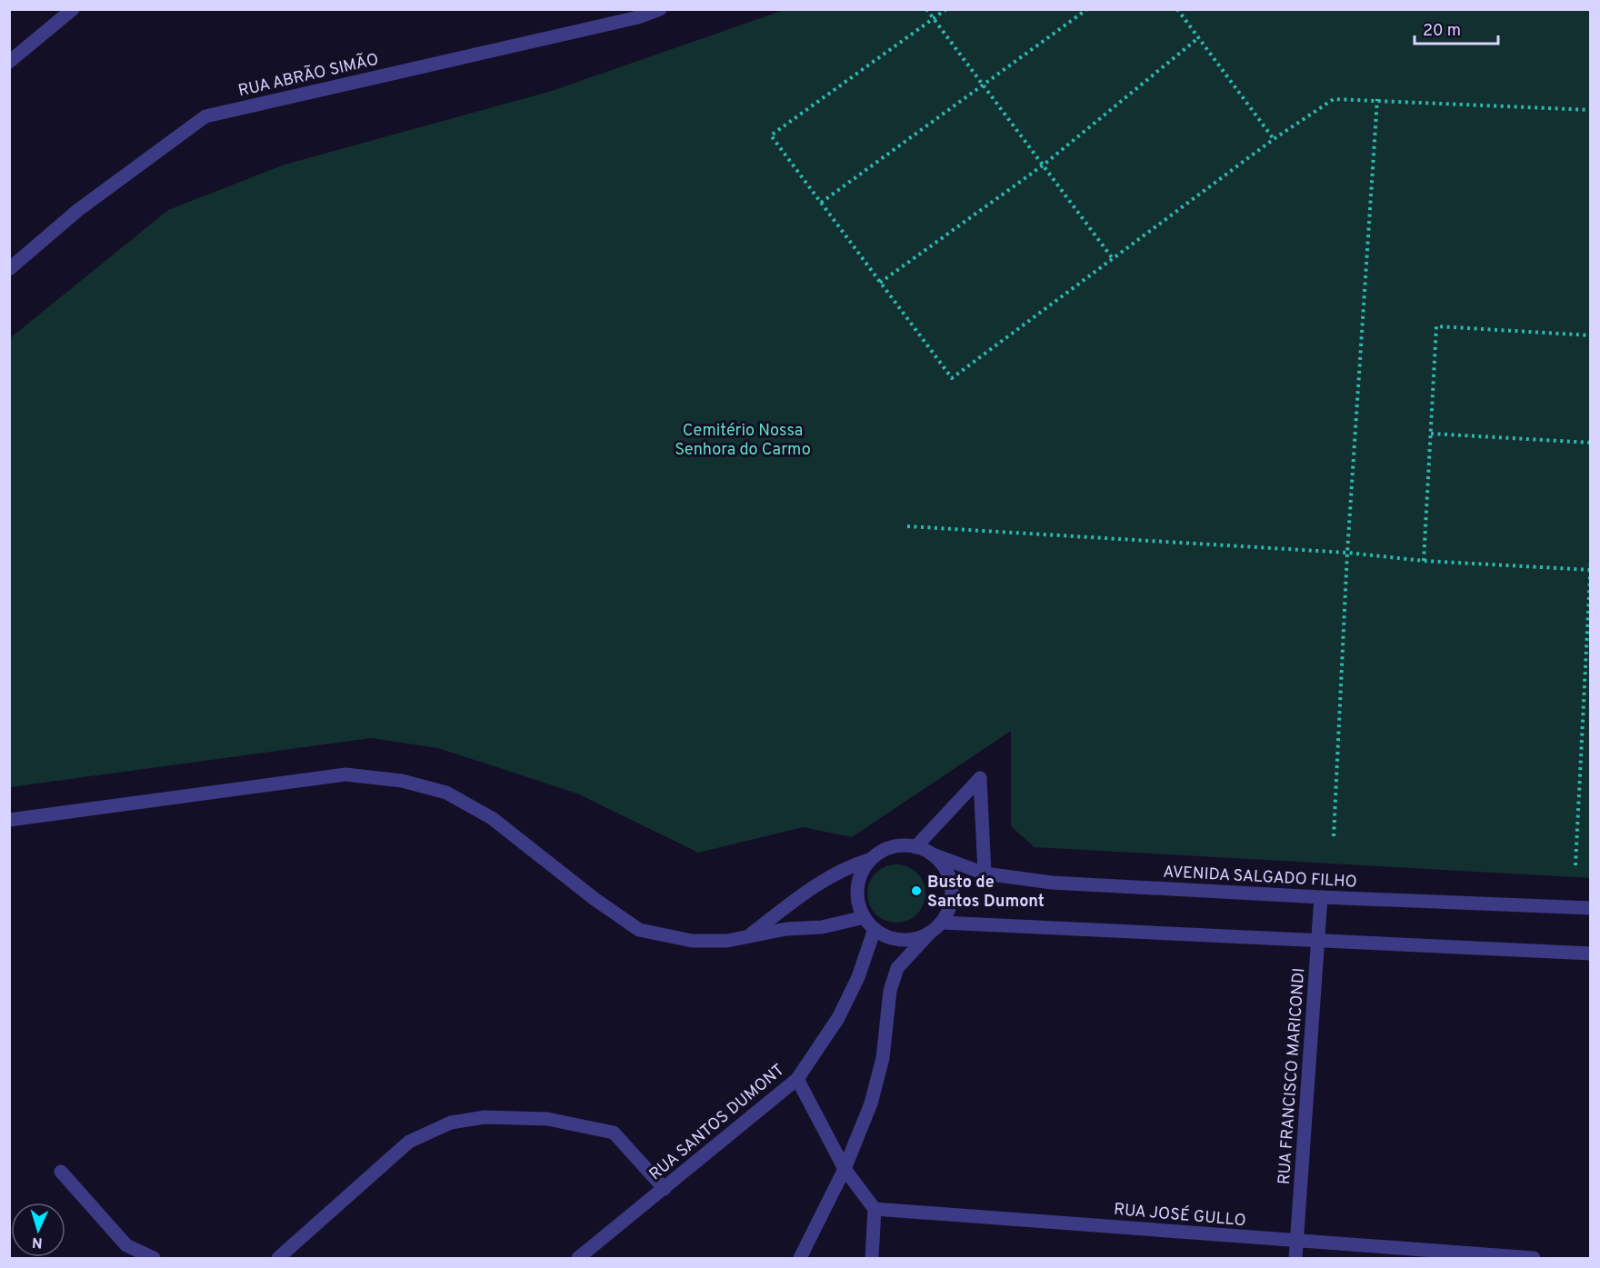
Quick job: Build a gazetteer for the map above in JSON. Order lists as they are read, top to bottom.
{
  "streets": {
    "street": [
      "RUA ABRÃO SIMÃO",
      "AVENIDA SALGADO FILHO",
      "RUA FRANCISCO MARICONDI",
      "RUA SANTOS DUMONT",
      "RUA JOSÉ GULLO"
    ]
  },
  "crossings": [
    ["AVENIDA SALGADO FILHO", "RUA FRANCISCO MARICONDI"],
    ["AVENIDA SALGADO FILHO", "RUA SANTOS DUMONT"],
    ["RUA FRANCISCO MARICONDI", "RUA JOSÉ GULLO"]
  ],
  "parks": ["Cemitério Nossa Senhora do Carmo"],
  "places": ["Busto de Santos Dumont"],
  "scale_bar": "20 m",
  "north": "bottom"
}
